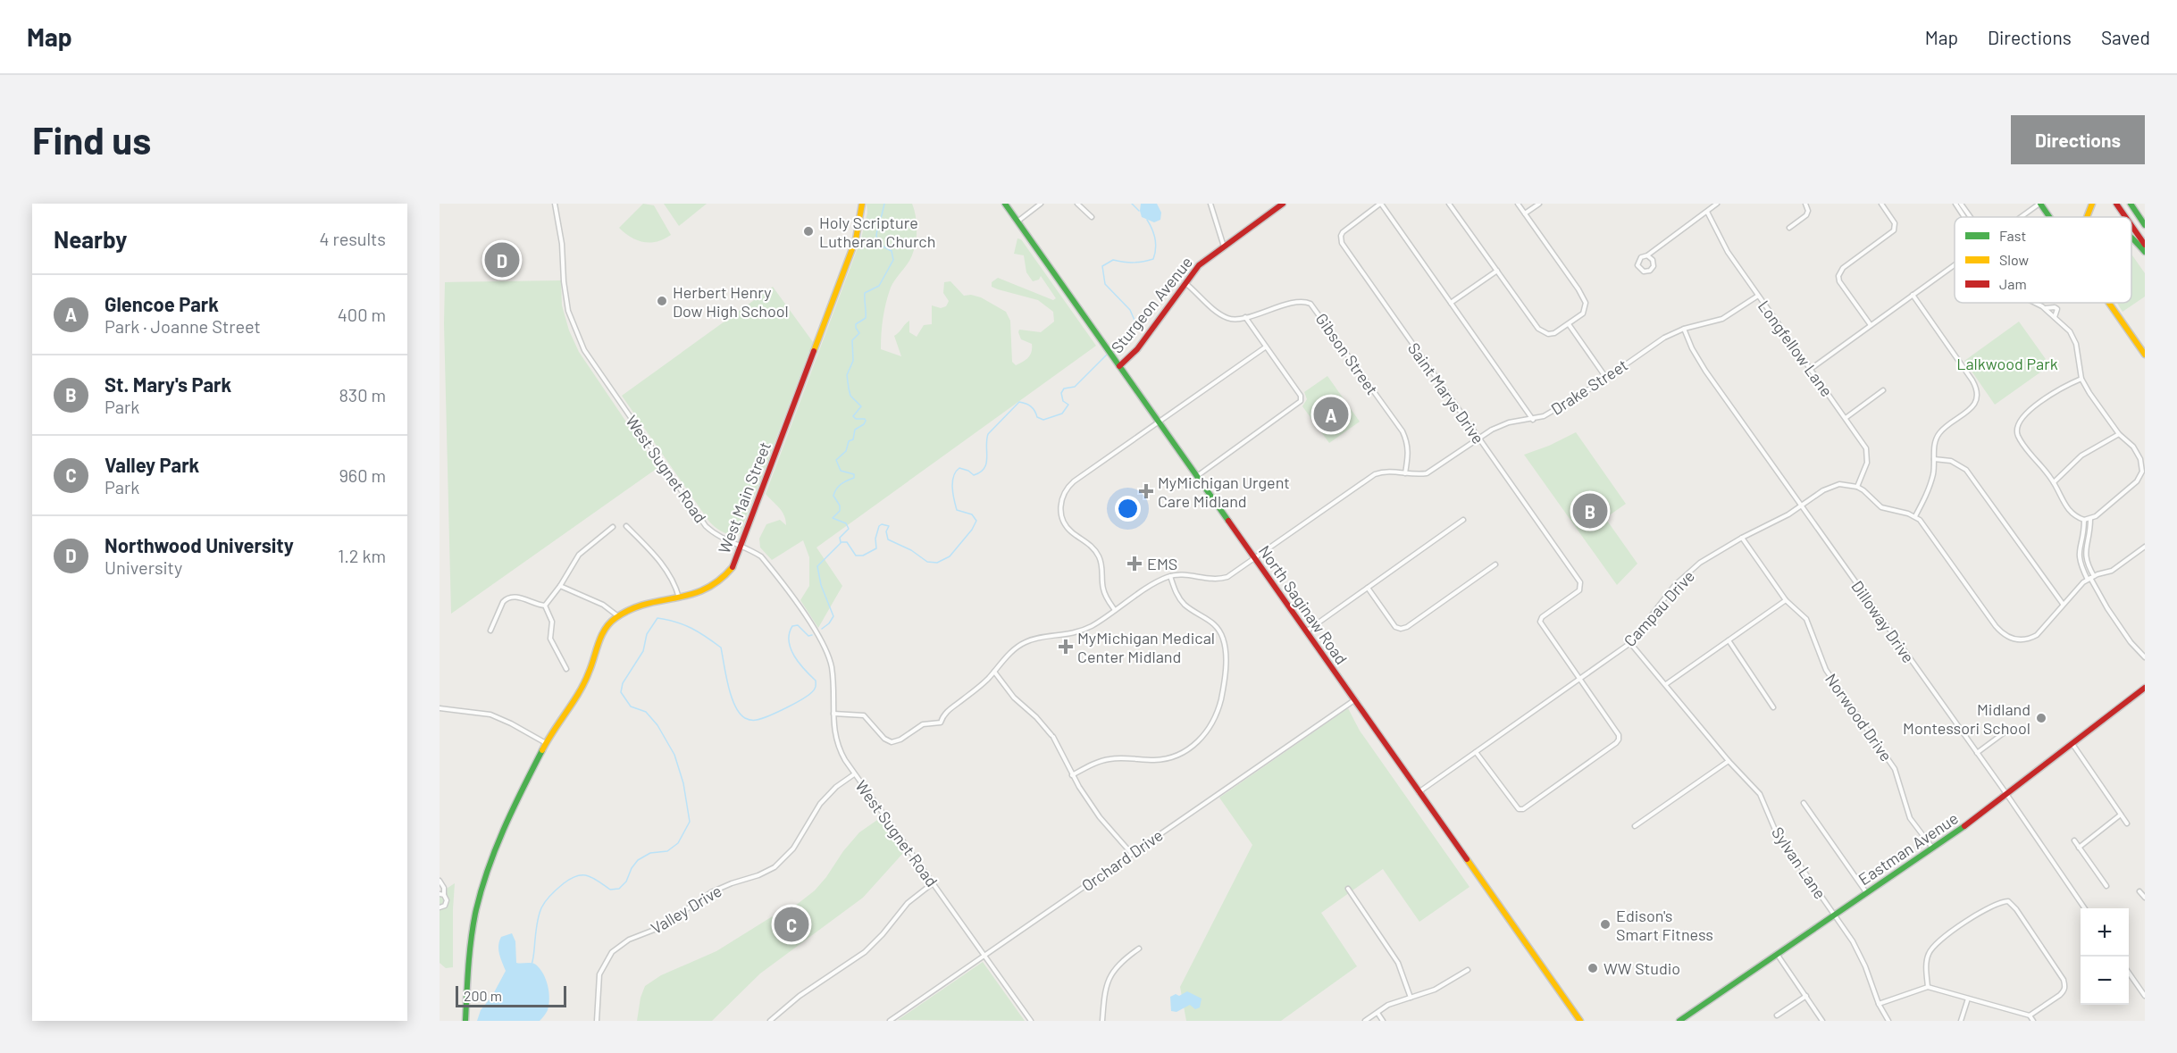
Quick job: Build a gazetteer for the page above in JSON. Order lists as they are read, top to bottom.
{
  "streets": {
    "main road": [
      "Sturgeon Avenue",
      "West Main Street",
      "North Saginaw Road",
      "Eastman Avenue"
    ],
    "street": [
      "Longfellow Lane",
      "Gibson Street",
      "Drake Street",
      "Saint Marys Drive",
      "West Sugnet Road",
      "Campau Drive",
      "Dilloway Drive",
      "Norwood Drive",
      "Orchard Drive",
      "Sylvan Lane",
      "Valley Drive"
    ]
  },
  "crossings": [
    ["Sturgeon Avenue", "Gibson Street"],
    ["Sturgeon Avenue", "North Saginaw Road"],
    ["Longfellow Lane", "Drake Street"],
    ["Longfellow Lane", "Campau Drive"],
    ["Gibson Street", "Drake Street"],
    ["Drake Street", "Saint Marys Drive"],
    ["Drake Street", "North Saginaw Road"],
    ["Drake Street", "Dilloway Drive"],
    ["Saint Marys Drive", "Campau Drive"],
    ["West Sugnet Road", "West Main Street"],
    ["West Sugnet Road", "Orchard Drive"],
    ["West Sugnet Road", "Valley Drive"],
    ["North Saginaw Road", "Campau Drive"],
    ["North Saginaw Road", "Orchard Drive"],
    ["Campau Drive", "Dilloway Drive"],
    ["Campau Drive", "Norwood Drive"],
    ["Campau Drive", "Sylvan Lane"],
    ["Dilloway Drive", "Eastman Avenue"],
    ["Norwood Drive", "Eastman Avenue"],
    ["Eastman Avenue", "Sylvan Lane"]
  ],
  "parks": ["Lalkwood Park"],
  "places": {
    "other": [
      "Holy Scripture Lutheran Church",
      "Herbert Henry Dow High School",
      "Midland Montessori School",
      "Edison's Smart Fitness",
      "WW Studio"
    ],
    "health": ["MyMichigan Urgent Care Midland", "EMS", "MyMichigan Medical Center Midland"]
  },
  "legend": ["Fast", "Slow", "Jam"],
  "scale_bar": "200 m",
  "page": {
    "header": "Map",
    "nav": ["Map", "Directions", "Saved"],
    "buttons": "Directions",
    "title": "Find us",
    "heading": ["Nearby", "4 results"],
    "pins": [
      "D",
      "A",
      "B",
      "C"
    ],
    "list": [
      {
        "mark": "A",
        "name": "Glencoe Park",
        "note": "Park · Joanne Street",
        "value": "400 m"
      },
      {
        "mark": "B",
        "name": "St. Mary's Park",
        "note": "Park",
        "value": "830 m"
      },
      {
        "mark": "C",
        "name": "Valley Park",
        "note": "Park",
        "value": "960 m"
      },
      {
        "mark": "D",
        "name": "Northwood University",
        "note": "University",
        "value": "1.2 km"
      }
    ],
    "map_buttons": ["+", "−"],
    "scale": "200 m"
  }
}
